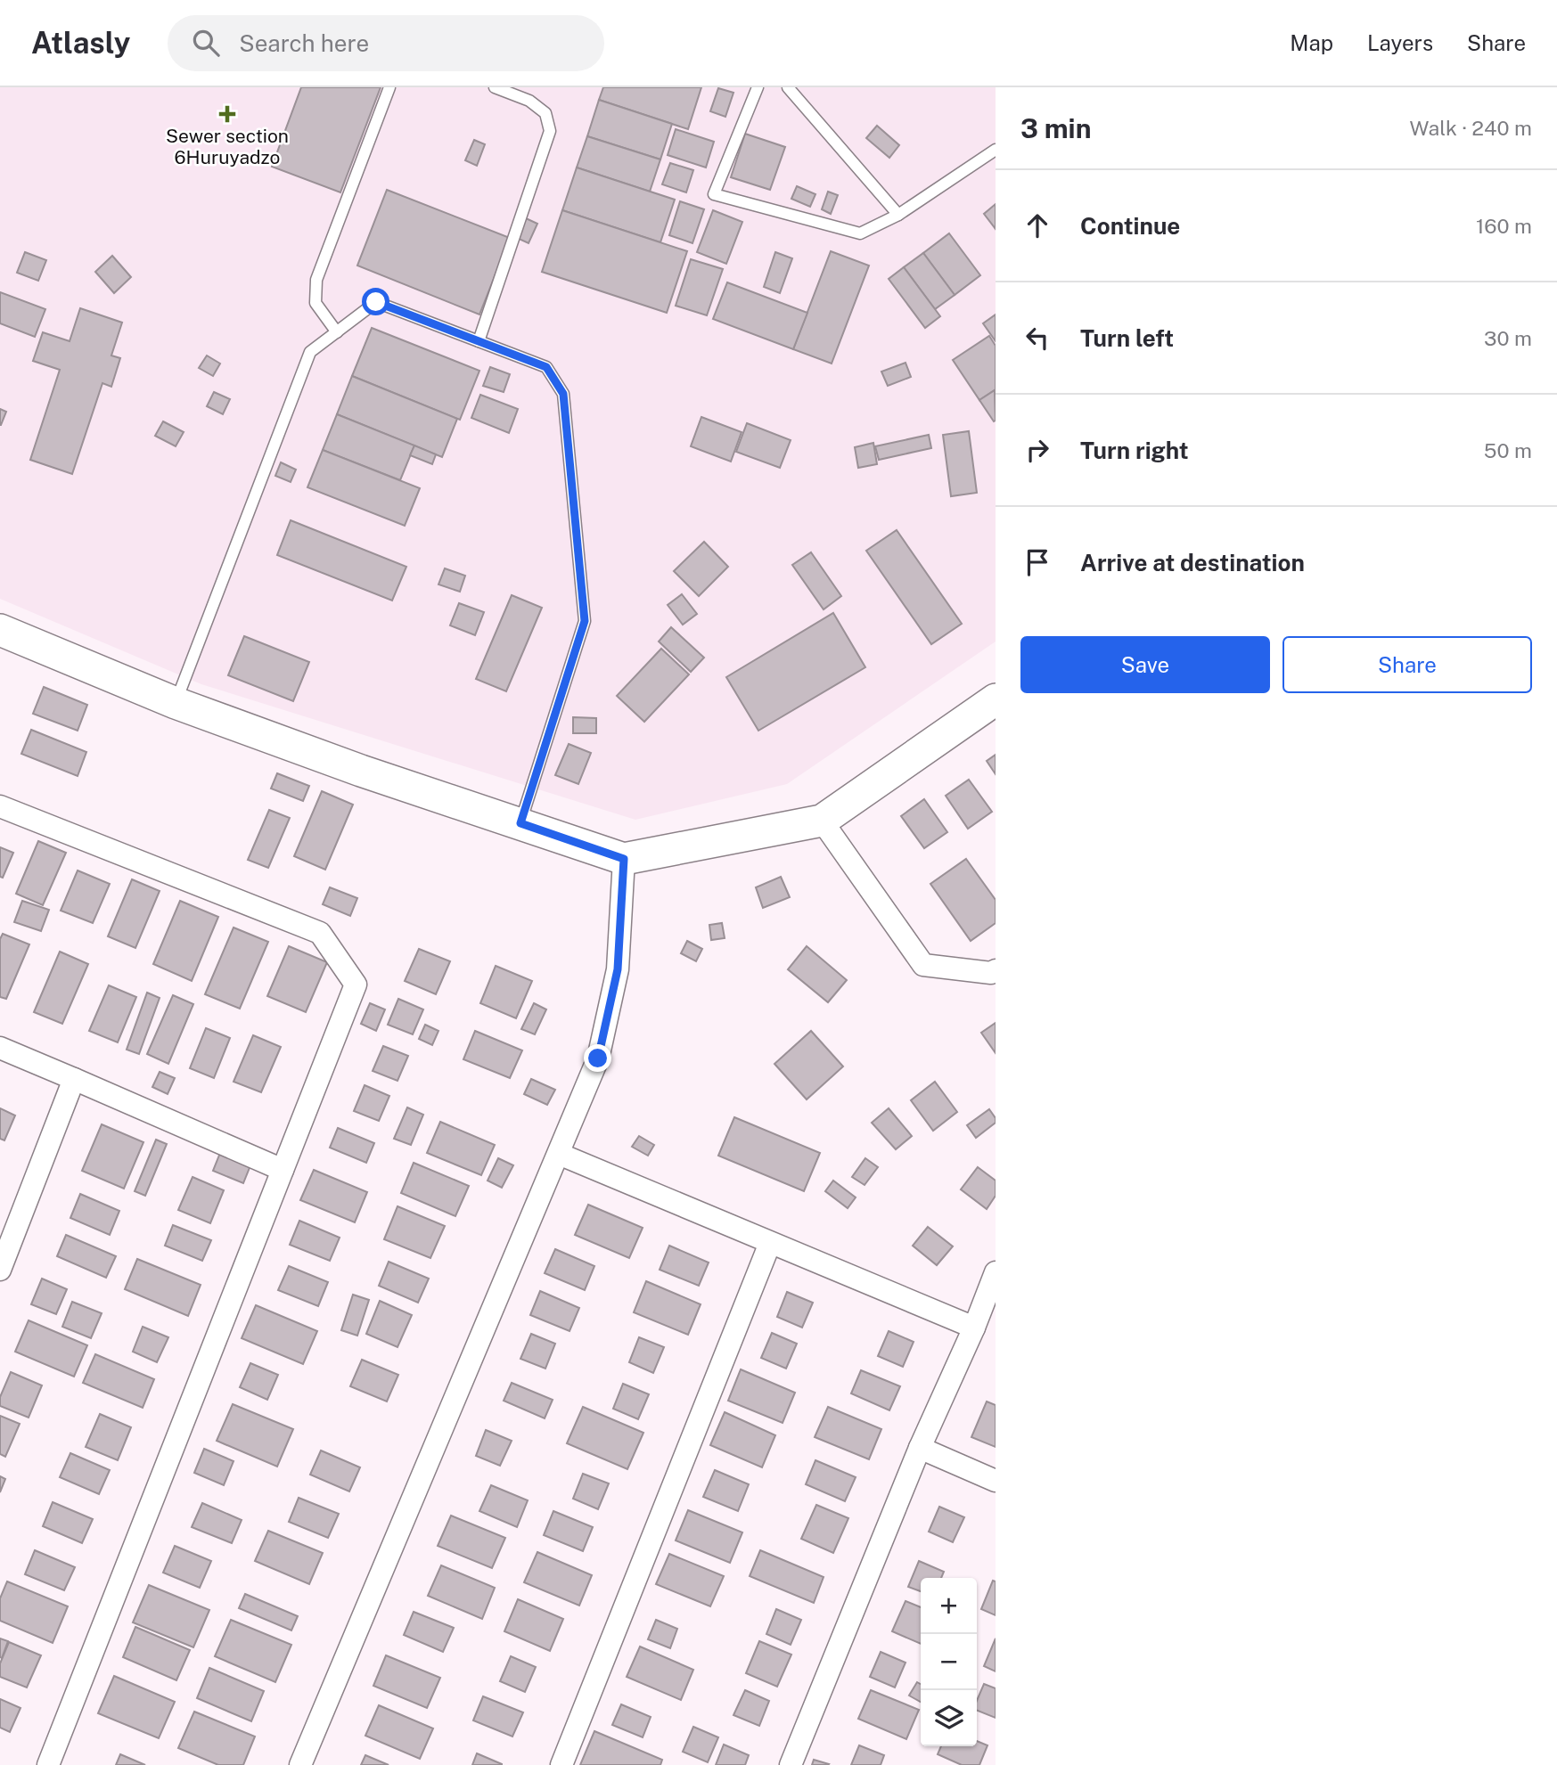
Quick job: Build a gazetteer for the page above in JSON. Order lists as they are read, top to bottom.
{
  "places": {
    "health": ["Sewer section 6Huruyadzo"]
  },
  "page": {
    "header": "Atlasly",
    "search": "Search here",
    "nav": ["Map", "Layers", "Share"],
    "heading": ["3 min", "Walk · 240 m"],
    "list": [
      ["Continue", "160 m"],
      ["Turn left", "30 m"],
      ["Turn right", "50 m"],
      "Arrive at destination"
    ],
    "buttons": ["Save", "Share"],
    "map_buttons": ["+", "−"]
  }
}
